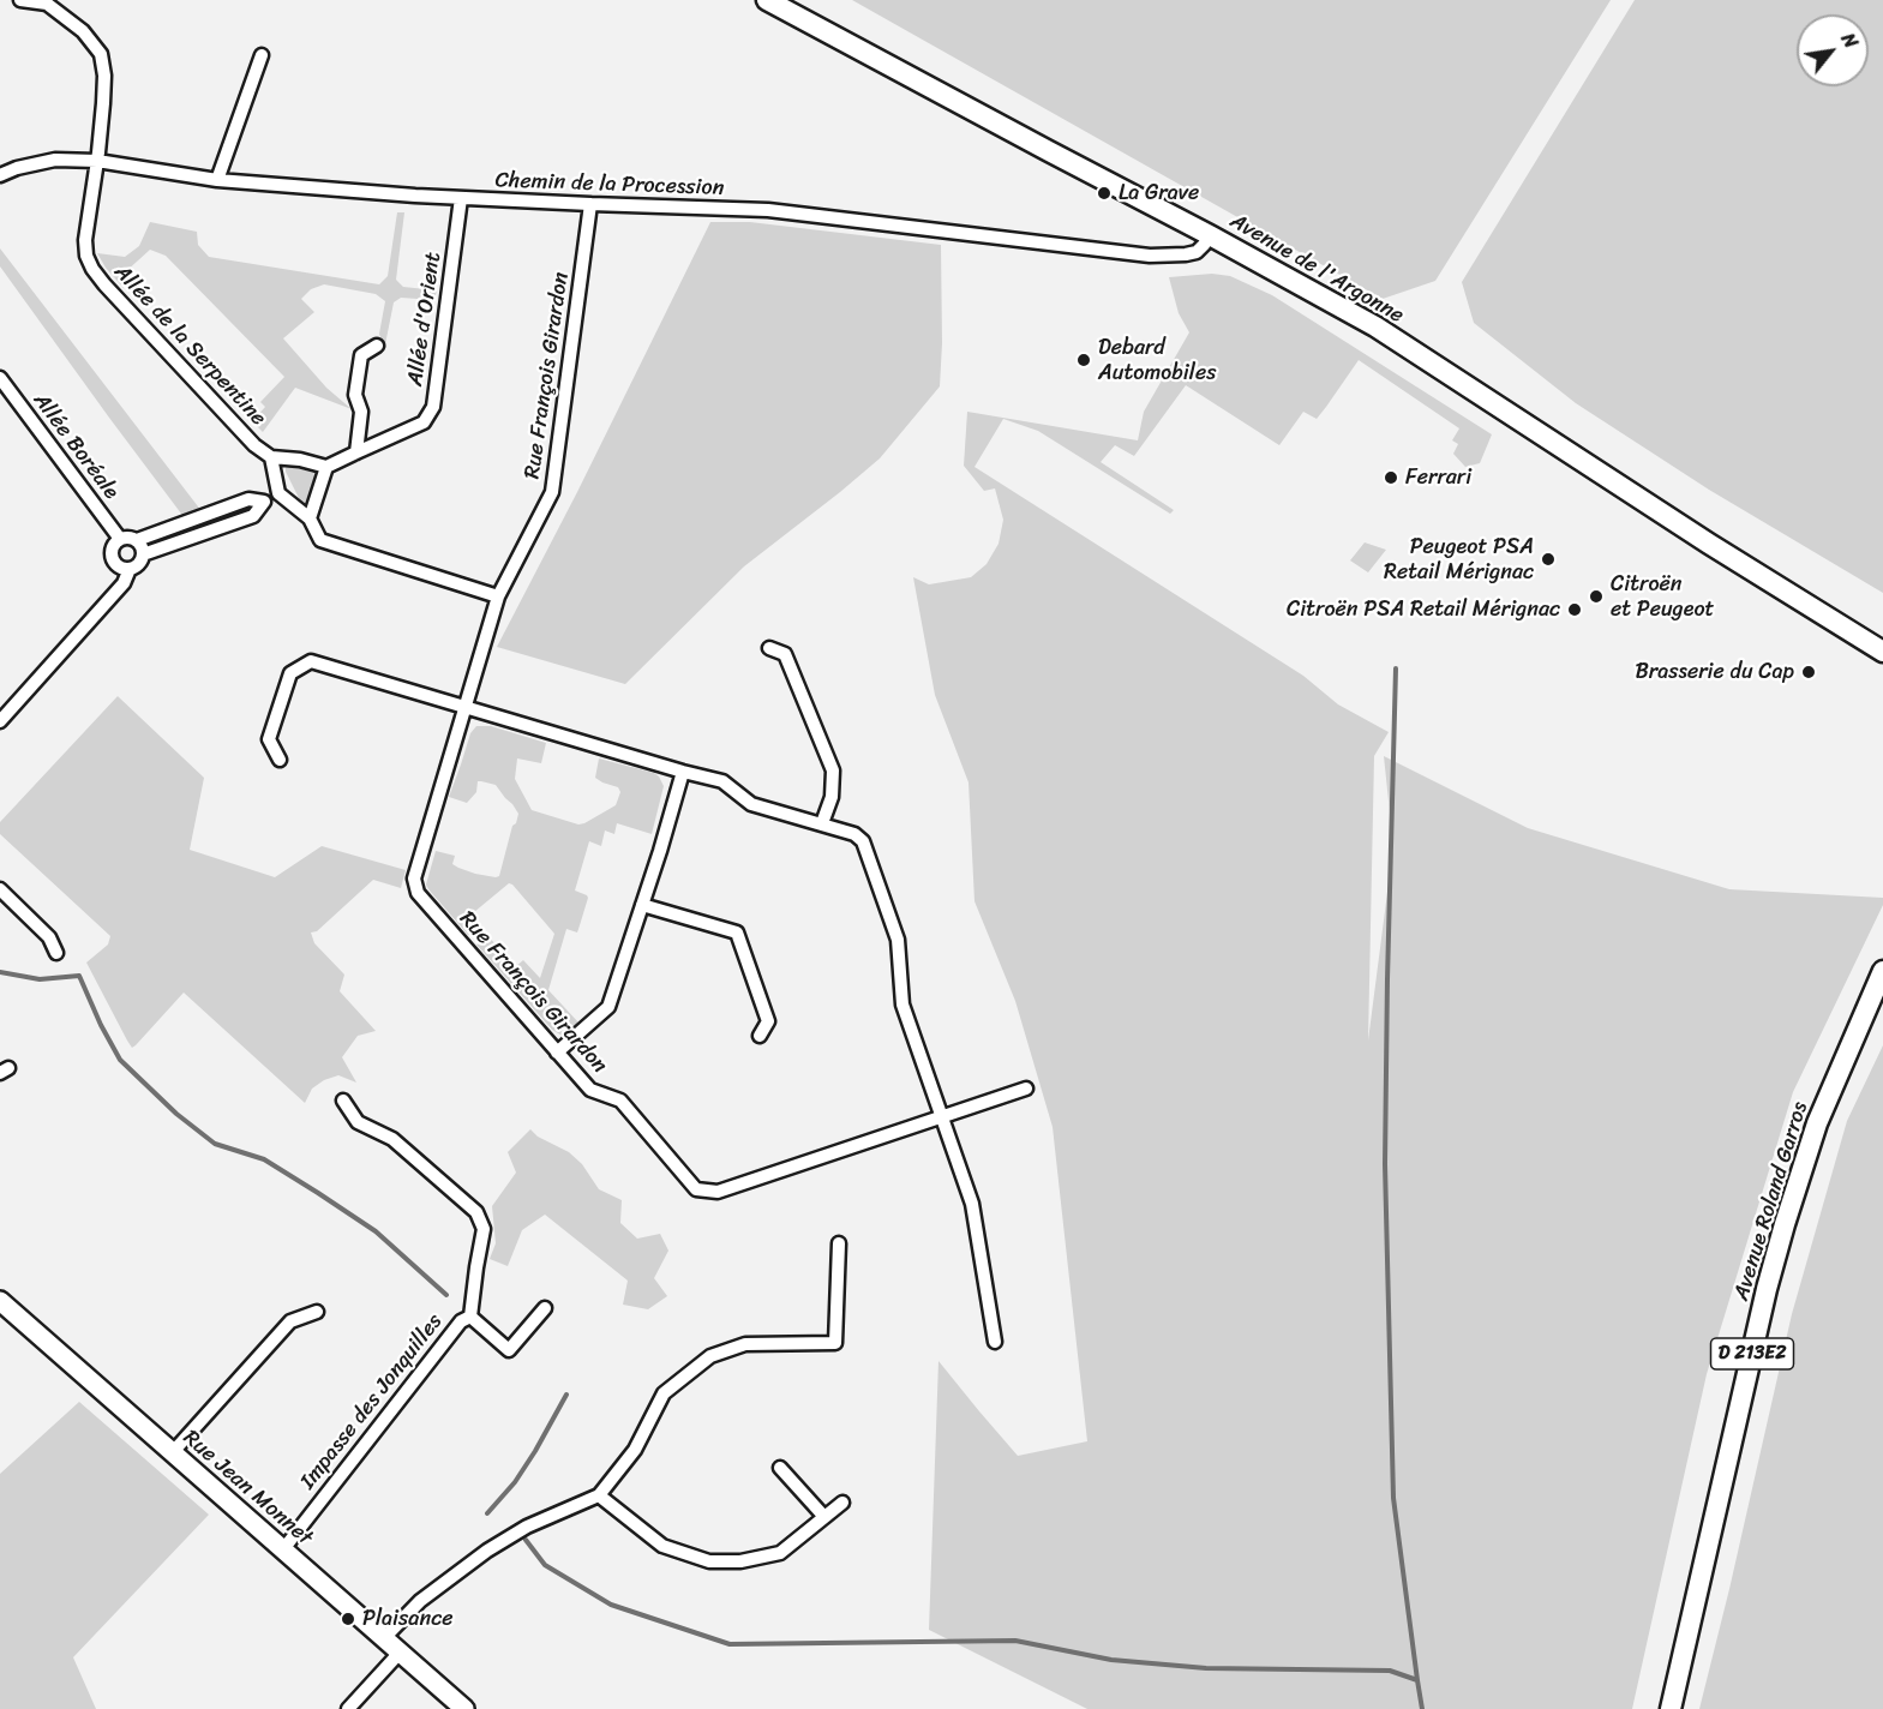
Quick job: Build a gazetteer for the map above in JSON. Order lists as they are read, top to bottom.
{
  "streets": {
    "main road": ["Avenue de l'Argonne", "Avenue Roland Garros", "D 213E2"],
    "street": [
      "Chemin de la Procession",
      "Allée d'Orient",
      "Allée de la Serpentine",
      "Rue François Girardon",
      "Allée Boréale",
      "Impasse des Jonquilles",
      "Rue Jean Monnet"
    ]
  },
  "crossings": [
    ["Chemin de la Procession", "Avenue de l'Argonne"],
    ["Chemin de la Procession", "Allée d'Orient"],
    ["Chemin de la Procession", "Allée de la Serpentine"],
    ["Chemin de la Procession", "Rue François Girardon"],
    ["Impasse des Jonquilles", "Rue Jean Monnet"]
  ],
  "places": [
    "La Grave",
    "Debard Automobiles",
    "Ferrari",
    "Peugeot PSA Retail Mérignac",
    "Citroën et Peugeot",
    "Citroën PSA Retail Mérignac",
    "Brasserie du Cap",
    "Plaisance"
  ],
  "north": "top right"
}
